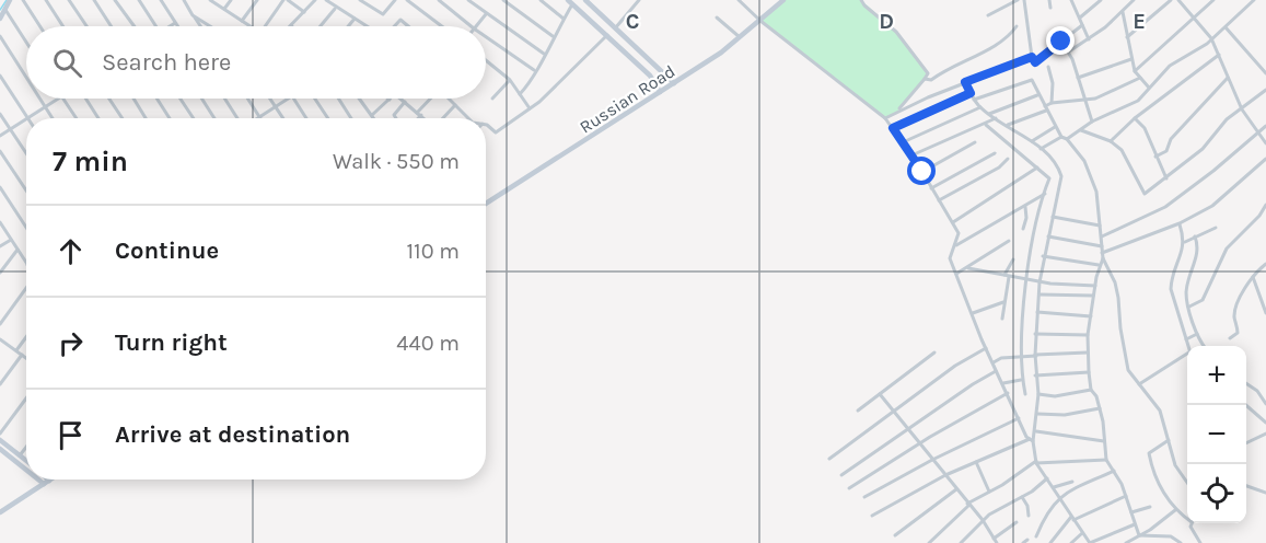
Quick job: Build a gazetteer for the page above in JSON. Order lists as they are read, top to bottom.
{
  "streets": {
    "main road": ["Russian Road"]
  },
  "page": {
    "search": "Search here",
    "heading": ["7 min", "Walk · 550 m"],
    "list": [
      ["Continue", "110 m"],
      ["Turn right", "440 m"],
      "Arrive at destination"
    ],
    "map_buttons": ["+", "−"]
  },
  "grid": {
    "columns": ["C", "D", "E"]
  }
}
